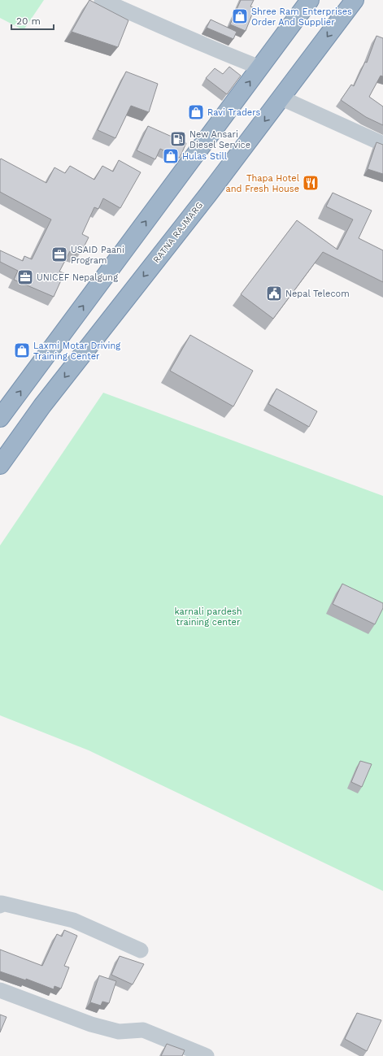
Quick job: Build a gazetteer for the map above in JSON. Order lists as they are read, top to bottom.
{
  "streets": {
    "highway": ["RATNA RAJMARG"]
  },
  "parks": ["karnali pardesh training center"],
  "places": {
    "shop": [
      "Shree Ram Enterprises Order And Supplier",
      "Ravi Traders",
      "Hulas Still",
      "Laxmi Motar Driving Training Center"
    ],
    "fuel station": ["New Ansari Diesel Service"],
    "restaurant": ["Thapa Hotel and Fresh House"],
    "office": ["USAID Paani Program", "UNICEF Nepalgung"],
    "public building": ["Nepal Telecom"]
  },
  "scale_bar": "20 m"
}
